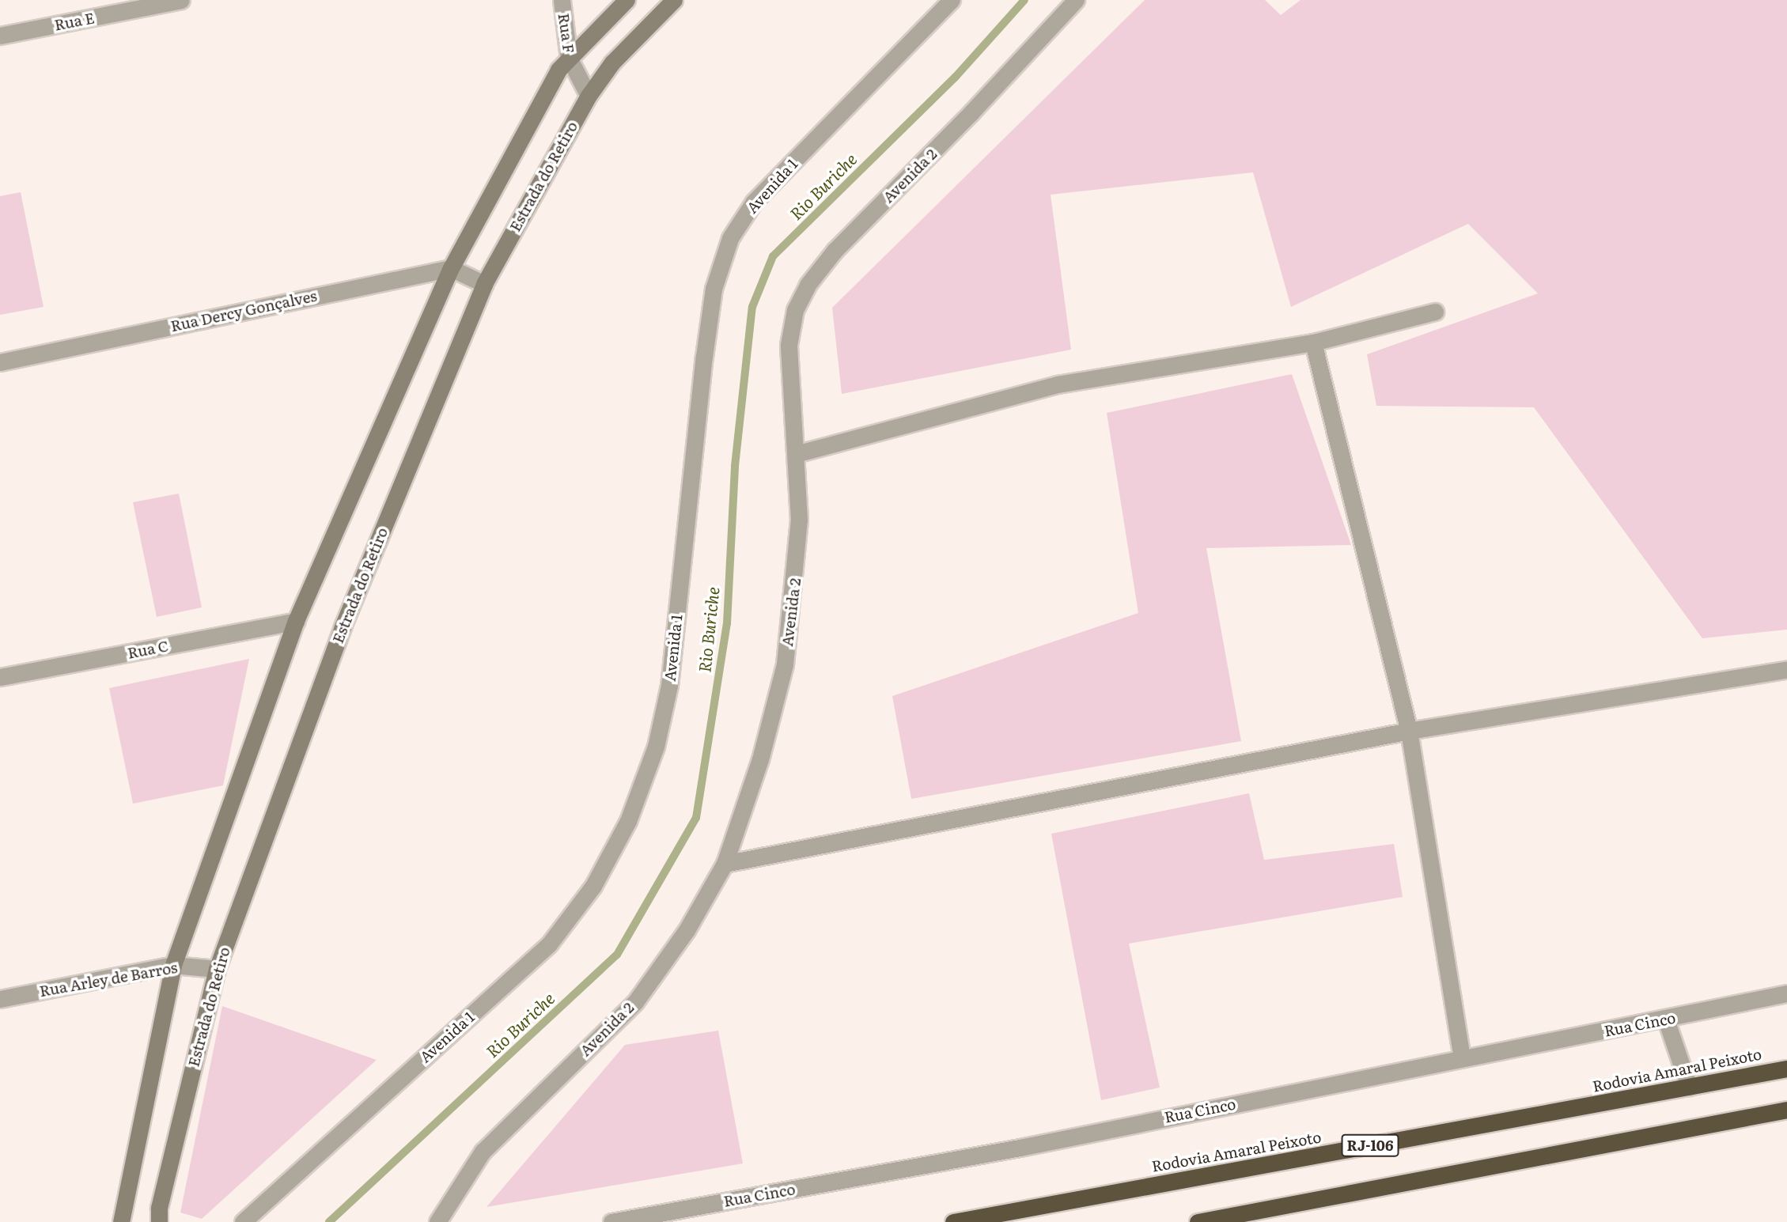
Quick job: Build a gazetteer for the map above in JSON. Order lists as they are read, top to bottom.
{
  "streets": {
    "highway": ["Rodovia Amaral Peixoto", "RJ-106"],
    "street": [
      "Rua E",
      "Rua F",
      "Avenida 2",
      "Estrada do Retiro",
      "Avenida 1",
      "Rua Dercy Gonçalves",
      "Rua C",
      "Rua Arley de Barros",
      "Rua Cinco"
    ]
  },
  "crossings": [
    ["Rua F", "Estrada do Retiro"],
    ["Estrada do Retiro", "Rua Arley de Barros"]
  ],
  "water": ["Rio Buriche"]
}
